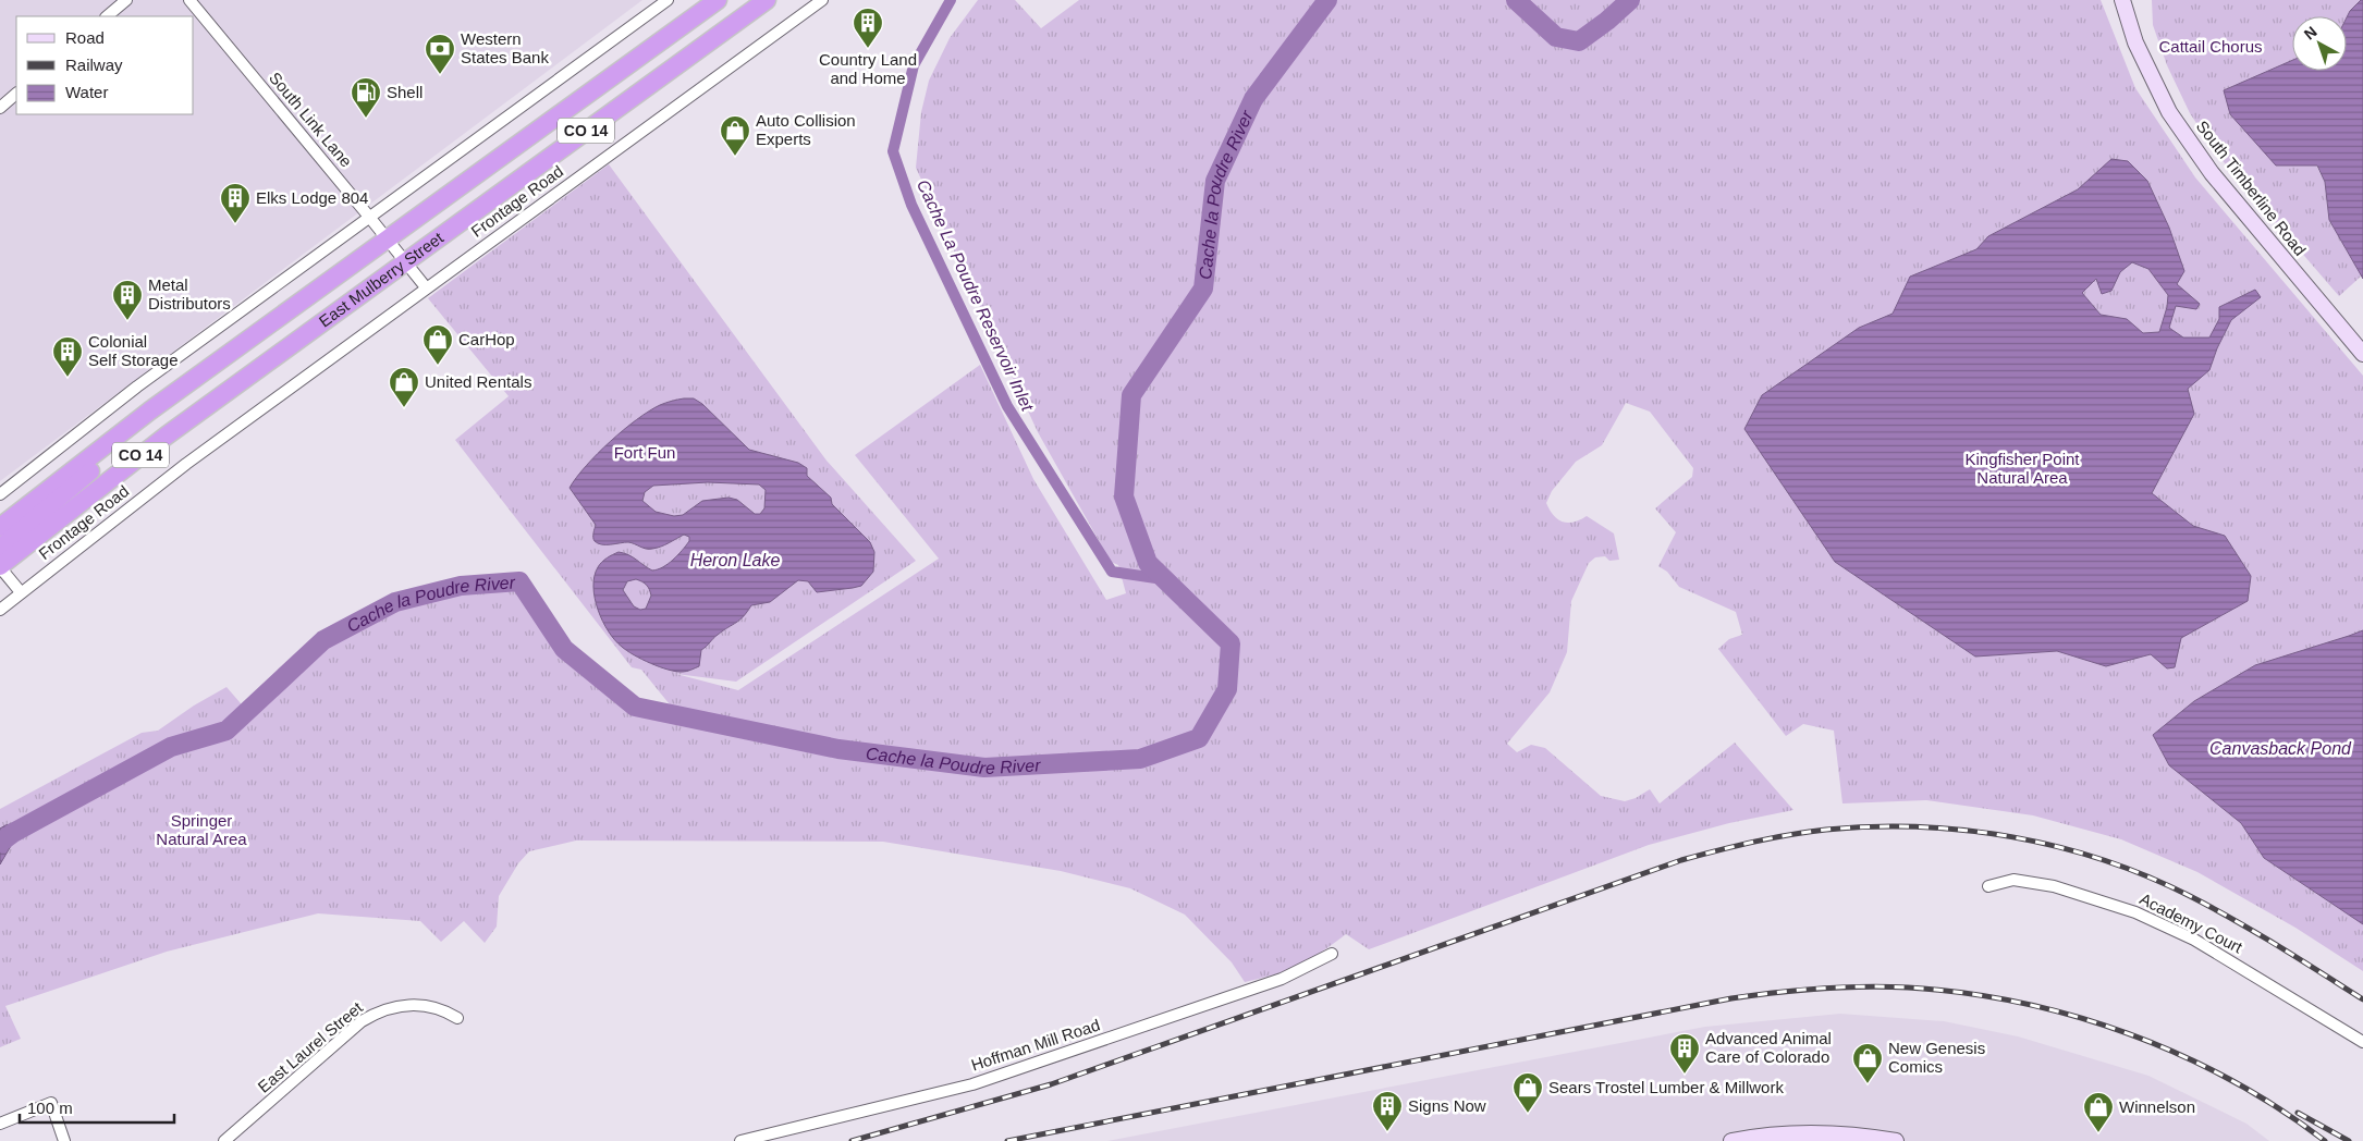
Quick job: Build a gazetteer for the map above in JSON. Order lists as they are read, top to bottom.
{
  "streets": {
    "highway": ["CO 14", "East Mulberry Street"],
    "main road": ["South Timberline Road"],
    "street": [
      "South Link Lane",
      "Frontage Road",
      "Academy Court",
      "Hoffman Mill Road",
      "East Laurel Street"
    ]
  },
  "crossings": [
    ["South Link Lane", "Frontage Road"],
    ["South Link Lane", "East Mulberry Street"]
  ],
  "water": [
    "Cache la Poudre River",
    "Cache La Poudre Reservoir Inlet",
    "Heron Lake",
    "Canvasback Pond"
  ],
  "parks": [
    "Cattail Chorus",
    "Fort Fun",
    "Kingfisher Point Natural Area",
    "Springer Natural Area"
  ],
  "places": {
    "building": [
      "Country Land and Home",
      "Elks Lodge 804",
      "Metal Distributors",
      "Colonial Self Storage",
      "Advanced Animal Care of Colorado",
      "Signs Now"
    ],
    "bank": ["Western States Bank"],
    "fuel station": ["Shell"],
    "shop": [
      "Auto Collision Experts",
      "CarHop",
      "United Rentals",
      "New Genesis Comics",
      "Sears Trostel Lumber & Millwork",
      "Winnelson"
    ]
  },
  "legend": ["Road", "Railway", "Water"],
  "scale_bar": "100 m",
  "north": "top left"
}
